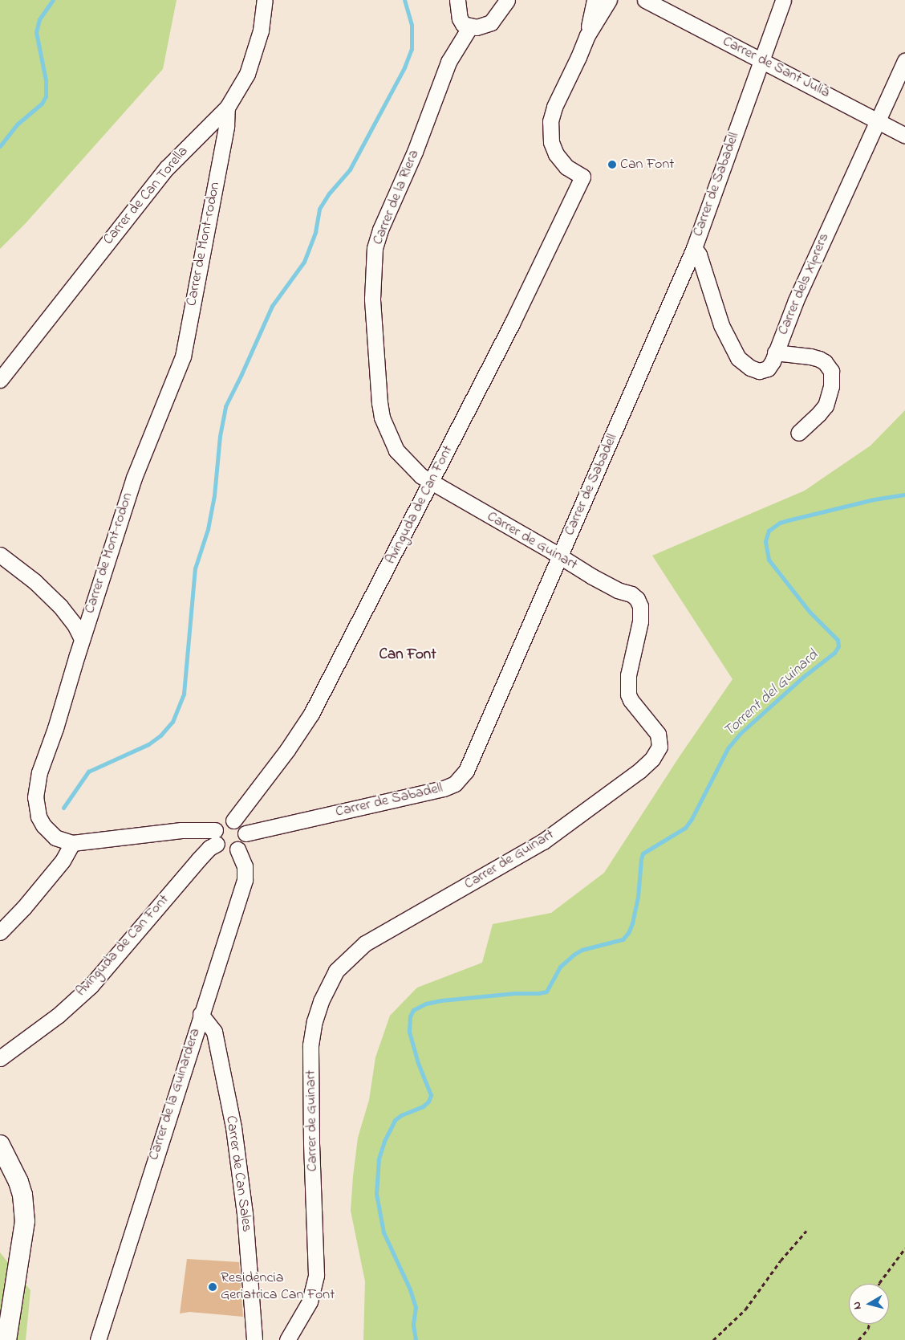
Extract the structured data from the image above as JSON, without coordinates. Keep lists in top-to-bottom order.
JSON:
{
  "streets": {
    "street": [
      "Carrer de Sant Juliá",
      "Carrer de Sabadell",
      "Carrer de Can Torella",
      "Carrer de la Riera",
      "Carrer de Mont-rodon",
      "Carrer dels Xiprers",
      "Avinguda de Can Font",
      "Carrer de Guinart",
      "Carrer de la Guinardera",
      "Carrer de Can Sales"
    ]
  },
  "crossings": [
    ["Carrer de Sant Juliá", "Carrer de Sabadell"],
    ["Carrer de Sant Juliá", "Carrer dels Xiprers"],
    ["Carrer de Sabadell", "Carrer de Mont-rodon"],
    ["Carrer de Sabadell", "Carrer dels Xiprers"],
    ["Carrer de Sabadell", "Avinguda de Can Font"],
    ["Carrer de Sabadell", "Carrer de Guinart"],
    ["Carrer de Sabadell", "Carrer de la Guinardera"],
    ["Carrer de Can Torella", "Carrer de Mont-rodon"],
    ["Carrer de la Riera", "Avinguda de Can Font"],
    ["Carrer de la Riera", "Carrer de Guinart"],
    ["Carrer de Mont-rodon", "Avinguda de Can Font"],
    ["Carrer de Mont-rodon", "Carrer de la Guinardera"],
    ["Avinguda de Can Font", "Carrer de Guinart"],
    ["Avinguda de Can Font", "Carrer de la Guinardera"],
    ["Carrer de la Guinardera", "Carrer de Can Sales"]
  ],
  "districts": ["Can Font"],
  "water": ["Torrent del Guinard"],
  "places": ["Can Font", "Residència Geriatrica Can Font"],
  "north": "left"
}
